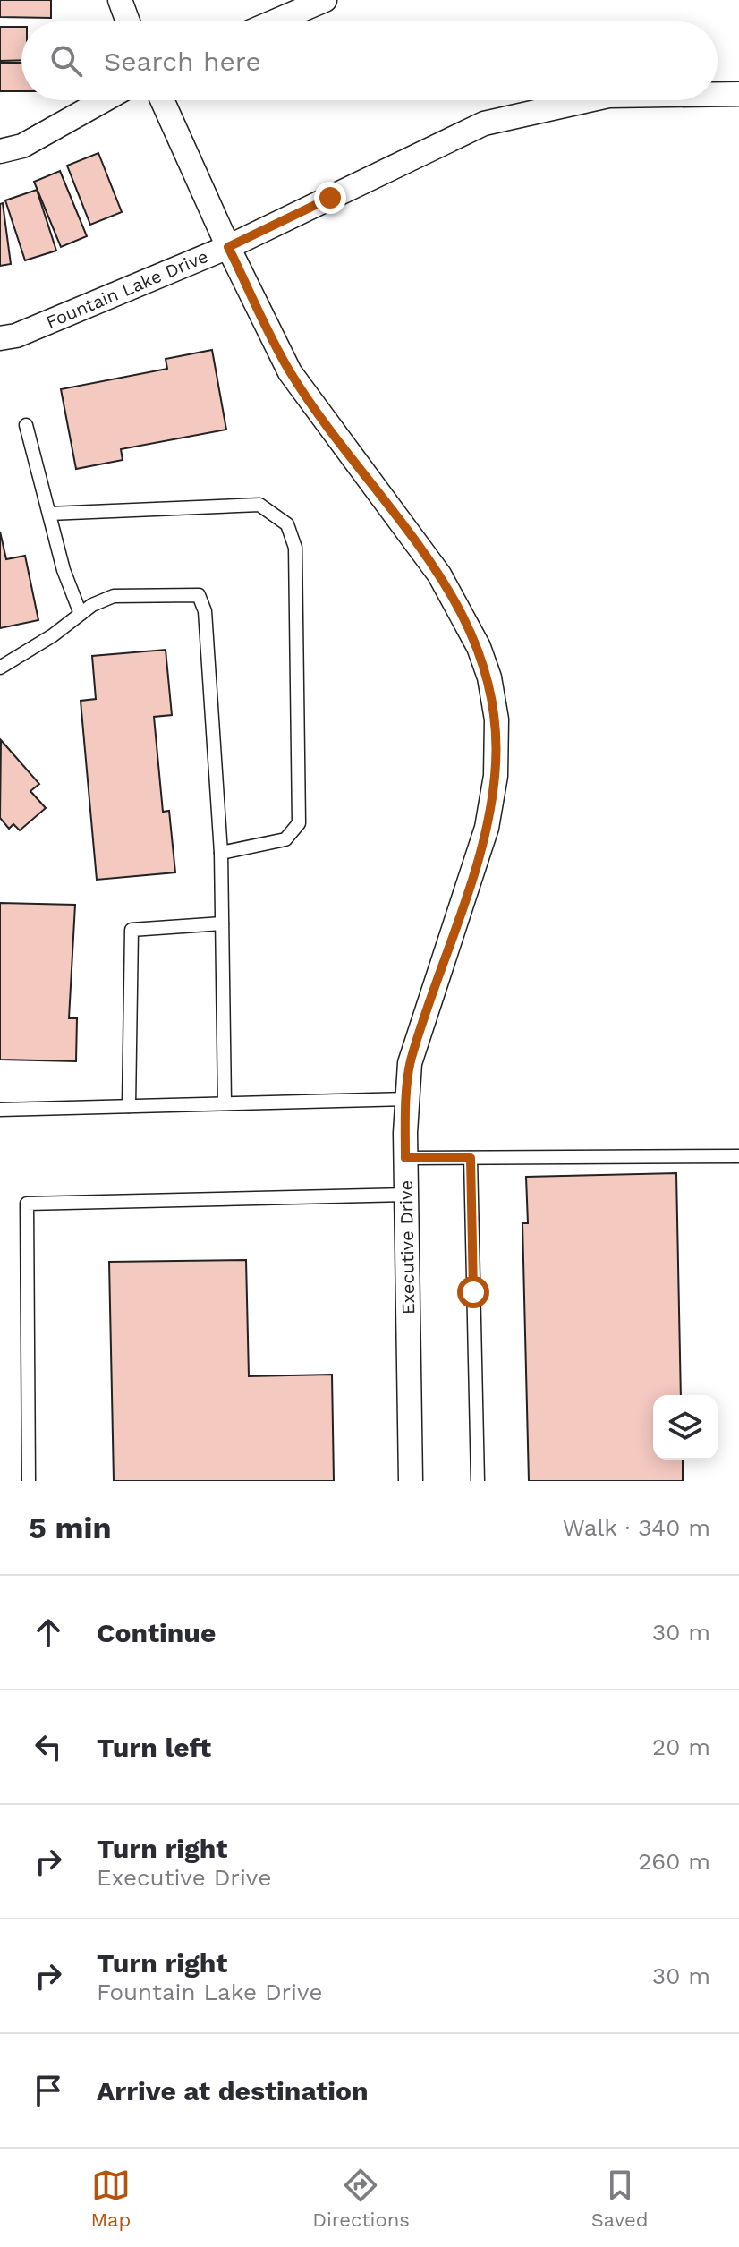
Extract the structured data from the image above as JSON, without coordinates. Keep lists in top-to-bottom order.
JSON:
{
  "streets": {
    "street": ["Fountain Lake Drive", "Executive Drive"]
  },
  "crossings": [
    ["Fountain Lake Drive", "Executive Drive"]
  ],
  "page": {
    "search": "Search here",
    "heading": ["5 min", "Walk · 340 m"],
    "list": [
      ["Continue", "30 m"],
      ["Turn left", "20 m"],
      ["Turn right", "Executive Drive", "260 m"],
      ["Turn right", "Fountain Lake Drive", "30 m"],
      "Arrive at destination"
    ],
    "nav": ["Map", "Directions", "Saved"]
  }
}
